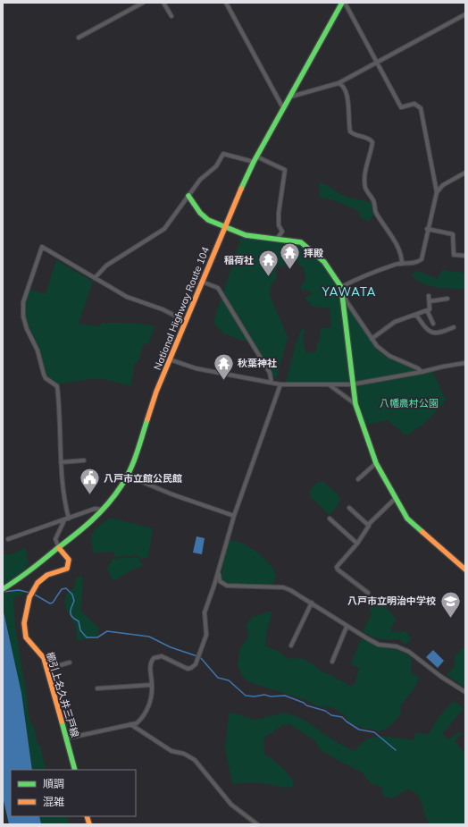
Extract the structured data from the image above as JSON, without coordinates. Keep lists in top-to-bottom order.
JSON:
{
  "streets": {
    "main road": ["National Highway Route 104", "櫛引上名久井三戸線"]
  },
  "crossings": [
    ["National Highway Route 104", "櫛引上名久井三戸線"]
  ],
  "districts": ["YAWATA"],
  "parks": ["八幡農村公園"],
  "places": {
    "temple": ["拝殿", "稲荷社", "秋葉神社"],
    "public building": ["八戸市立館公民館"],
    "school or university": ["八戸市立明治中学校"]
  },
  "legend": ["順調", "混雑"]
}
